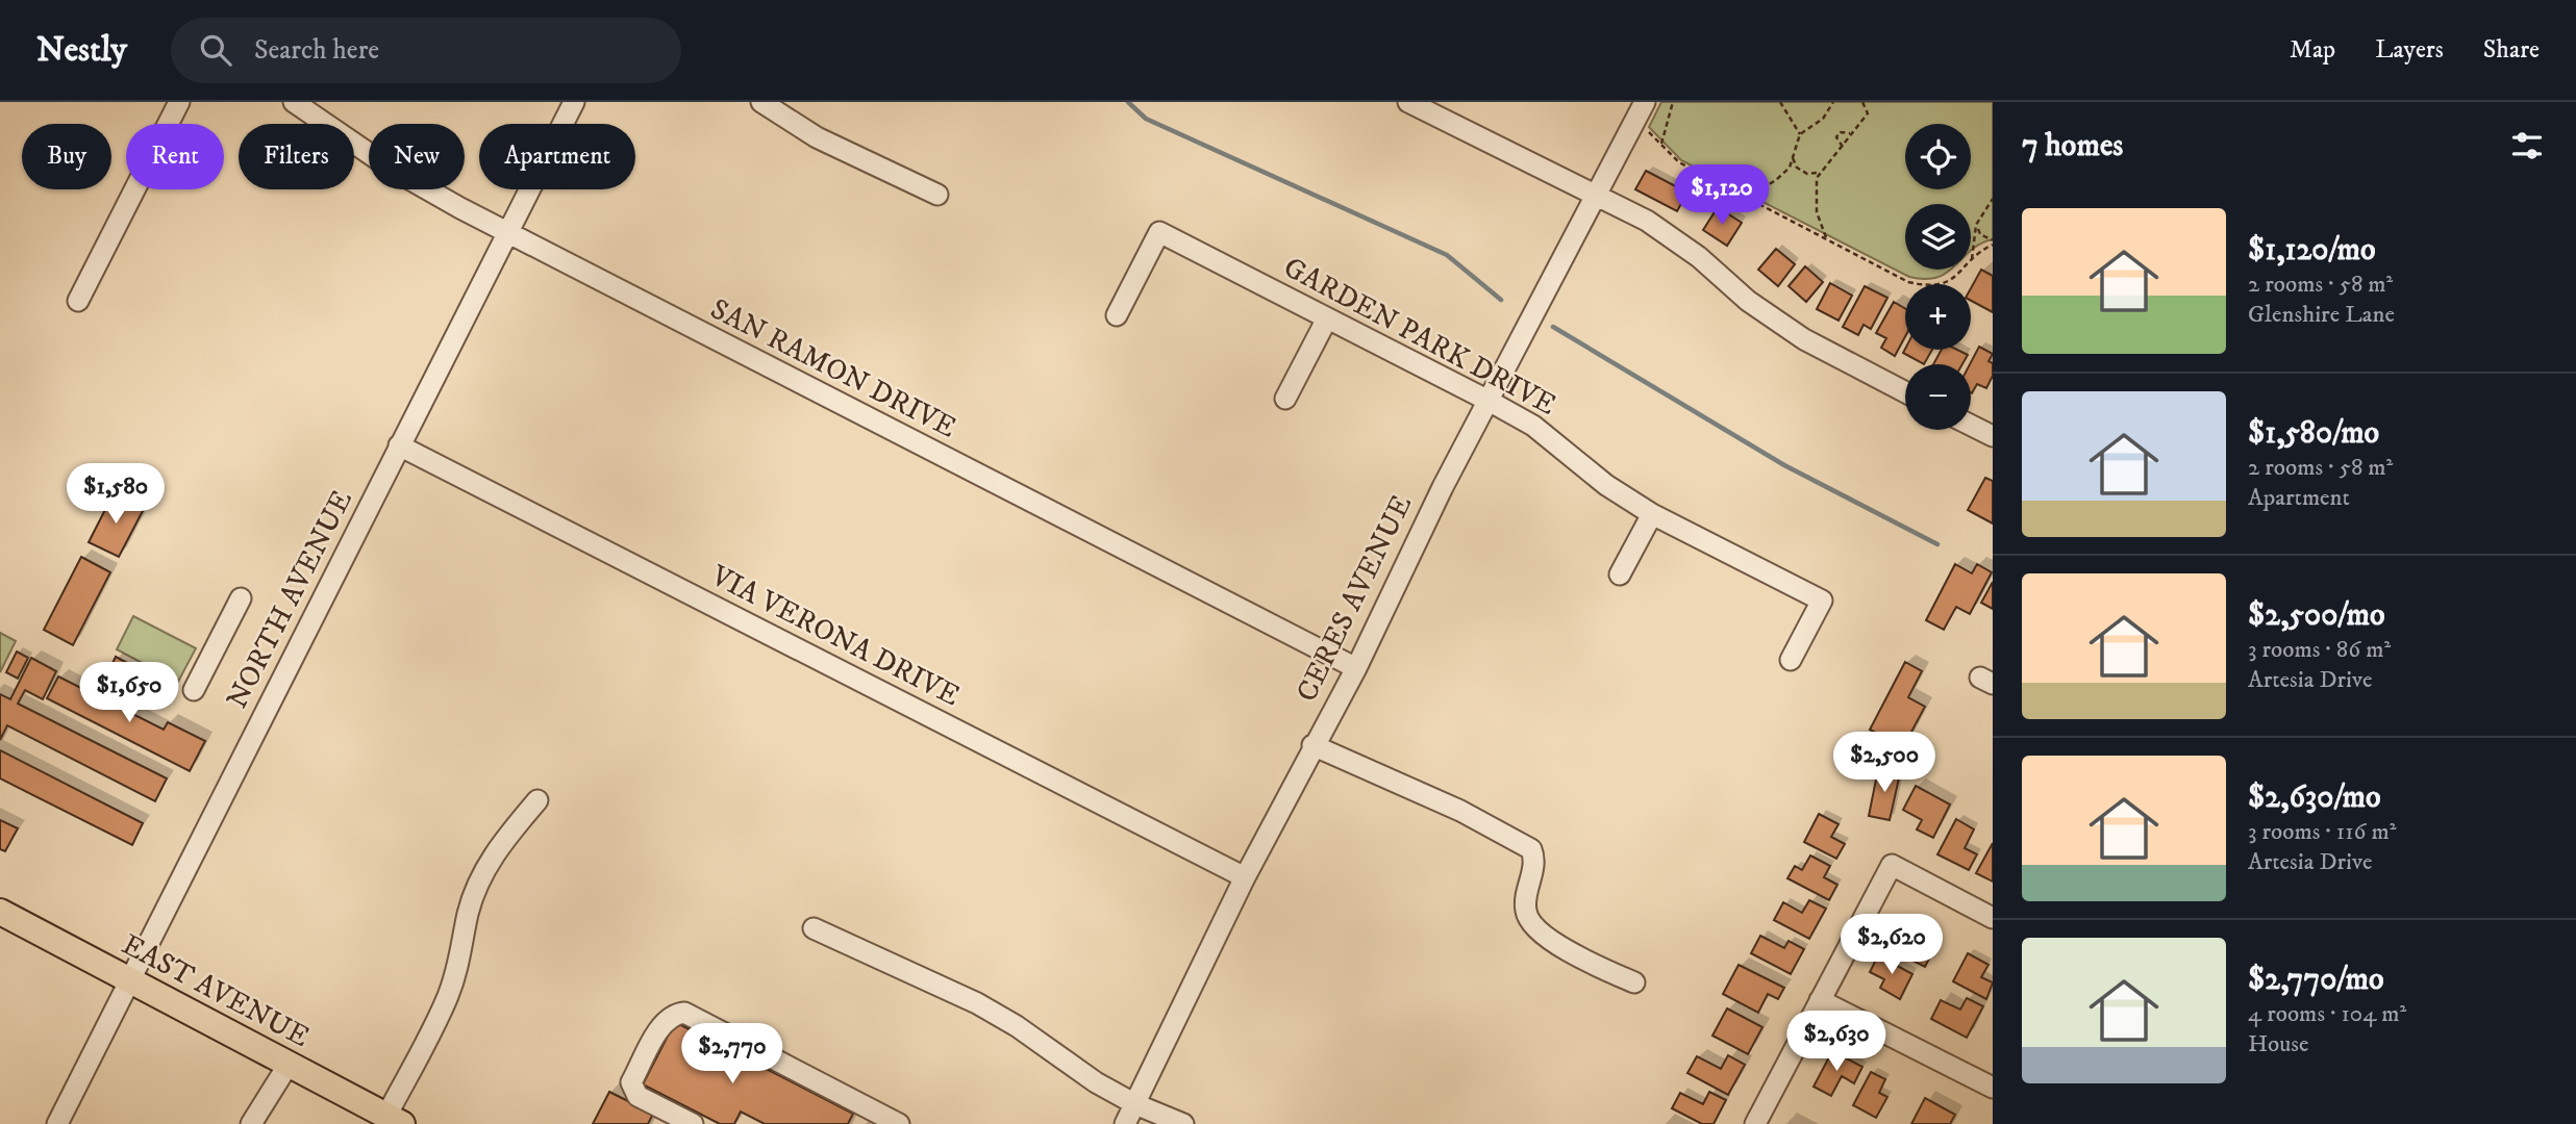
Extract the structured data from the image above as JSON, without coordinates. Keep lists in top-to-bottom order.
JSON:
{
  "streets": {
    "main road": ["EAST AVENUE"],
    "street": [
      "GARDEN PARK DRIVE",
      "SAN RAMON DRIVE",
      "CERES AVENUE",
      "NORTH AVENUE",
      "VIA VERONA DRIVE"
    ]
  },
  "crossings": [
    ["GARDEN PARK DRIVE", "CERES AVENUE"],
    ["SAN RAMON DRIVE", "CERES AVENUE"],
    ["SAN RAMON DRIVE", "NORTH AVENUE"],
    ["CERES AVENUE", "VIA VERONA DRIVE"],
    ["NORTH AVENUE", "VIA VERONA DRIVE"],
    ["NORTH AVENUE", "EAST AVENUE"]
  ],
  "page": {
    "header": "Nestly",
    "search": "Search here",
    "nav": ["Map", "Layers", "Share"],
    "heading": "7 homes",
    "map_buttons": ["+", "−"],
    "chip": [
      "Buy",
      "Rent",
      "Filters",
      "New",
      "Apartment"
    ],
    "price": [
      "$1,120",
      "$1,580",
      "$1,650",
      "$2,500",
      "$2,620",
      "$2,630",
      "$2,770"
    ],
    "list": [
      {
        "name": "$1,120/mo",
        "note": "2 rooms · 58 m² · Glenshire Lane"
      },
      {
        "name": "$1,580/mo",
        "note": "2 rooms · 58 m² · Apartment"
      },
      {
        "name": "$2,500/mo",
        "note": "3 rooms · 86 m² · Artesia Drive"
      },
      {
        "name": "$2,630/mo",
        "note": "3 rooms · 116 m² · Artesia Drive"
      },
      {
        "name": "$2,770/mo",
        "note": "4 rooms · 104 m² · House"
      }
    ]
  }
}
